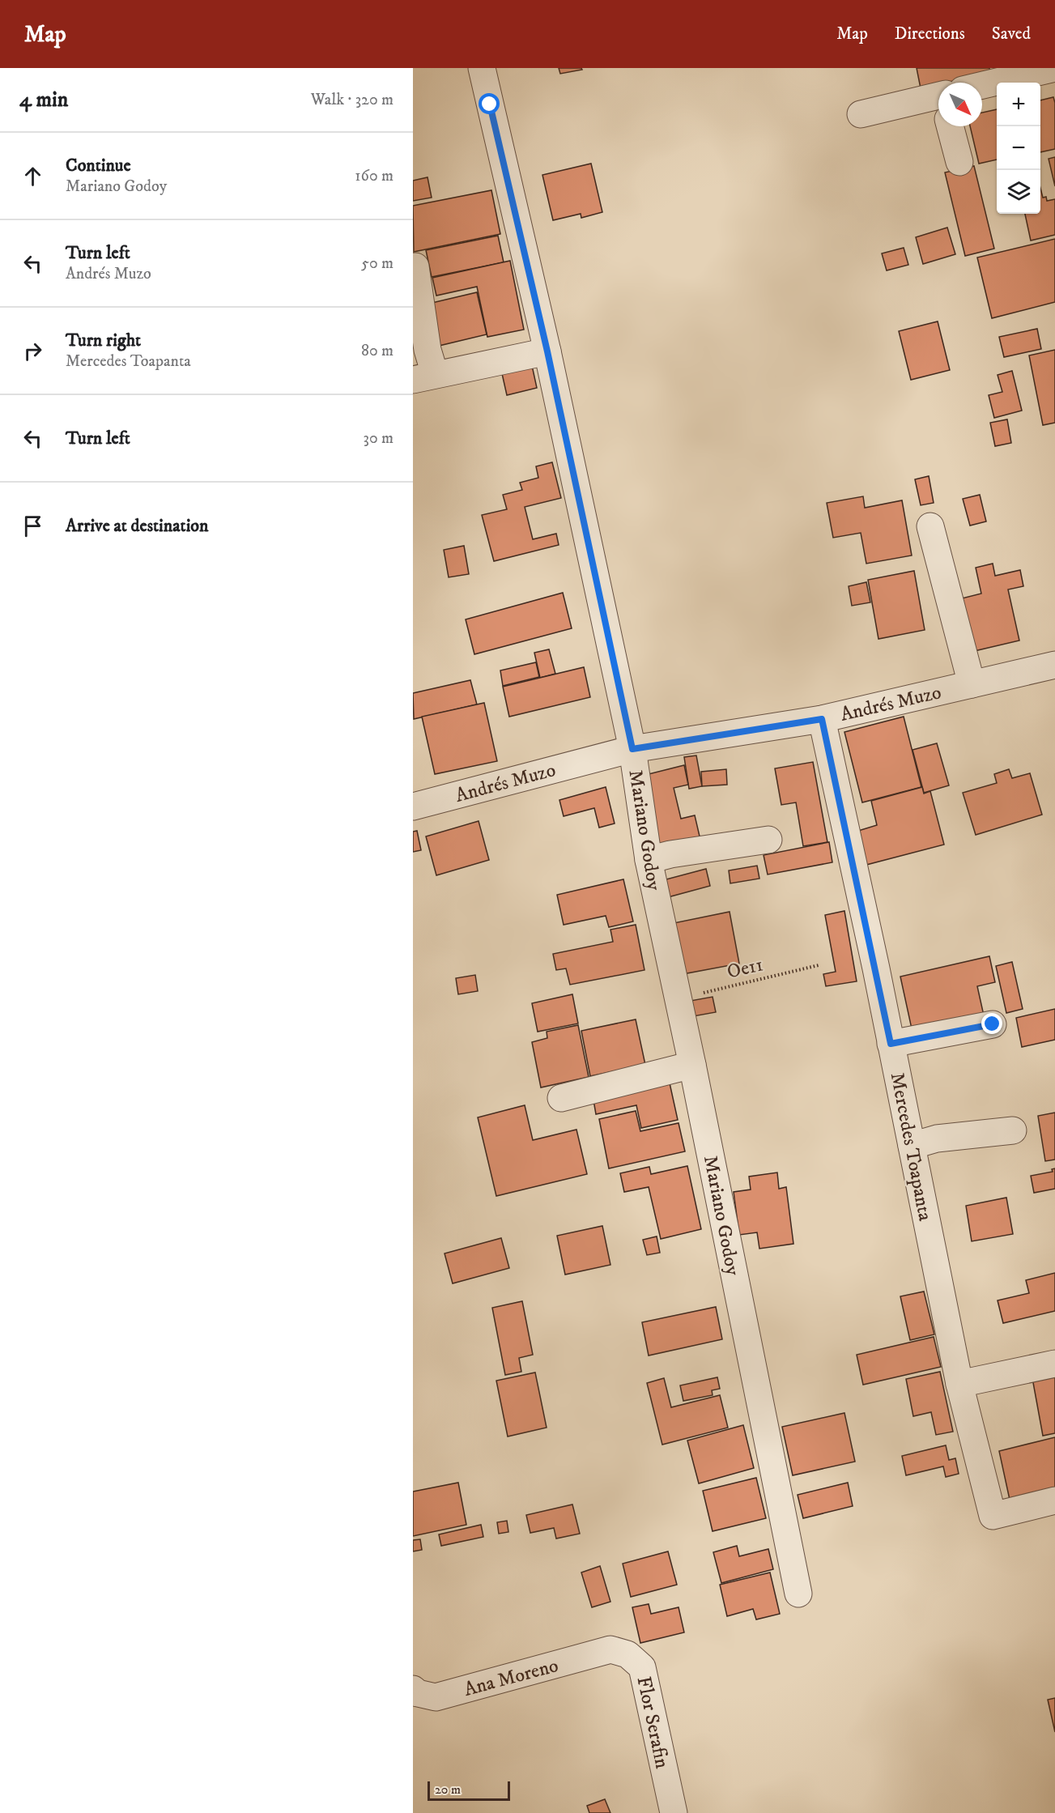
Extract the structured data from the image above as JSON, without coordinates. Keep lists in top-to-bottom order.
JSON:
{
  "streets": {
    "street": [
      "Andrés Muzo",
      "Mariano Godoy",
      "Mercedes Toapanta",
      "Ana Moreno",
      "Flor Serafin"
    ],
    "path": ["Oe11"]
  },
  "crossings": [
    ["Andrés Muzo", "Mariano Godoy"],
    ["Andrés Muzo", "Mercedes Toapanta"],
    ["Mariano Godoy", "Oe11"],
    ["Ana Moreno", "Flor Serafin"]
  ],
  "scale_bar": "20 m",
  "north": "bottom right",
  "page": {
    "header": "Map",
    "nav": ["Map", "Directions", "Saved"],
    "heading": ["4 min", "Walk · 320 m"],
    "map_buttons": ["+", "−"],
    "list": [
      ["Continue", "Mariano Godoy", "160 m"],
      ["Turn left", "Andrés Muzo", "50 m"],
      ["Turn right", "Mercedes Toapanta", "80 m"],
      ["Turn left", "30 m"],
      "Arrive at destination"
    ],
    "scale": "20 m"
  }
}
